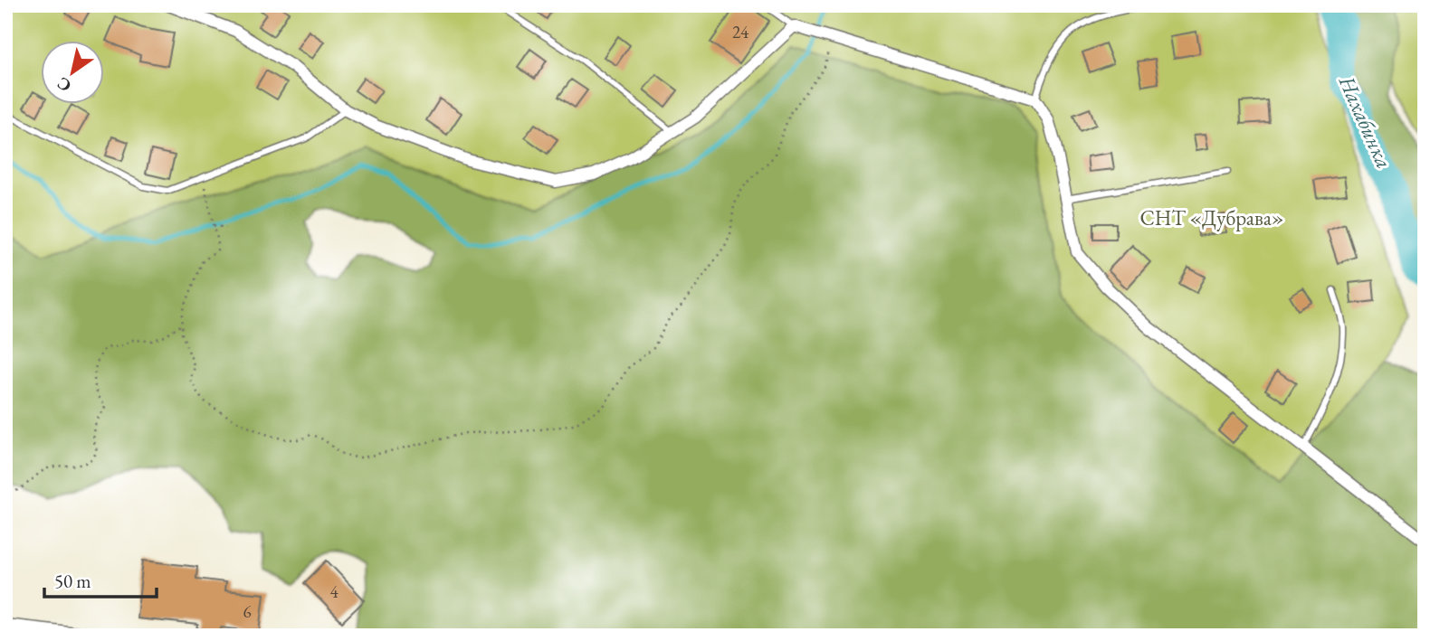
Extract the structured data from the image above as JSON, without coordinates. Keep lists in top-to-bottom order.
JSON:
{
  "water": ["Нахабинка"],
  "parks": ["СНТ «Дубрава»"],
  "house_numbers": ["24", "4", "6"],
  "scale_bar": "50 m",
  "north": "bottom left"
}
